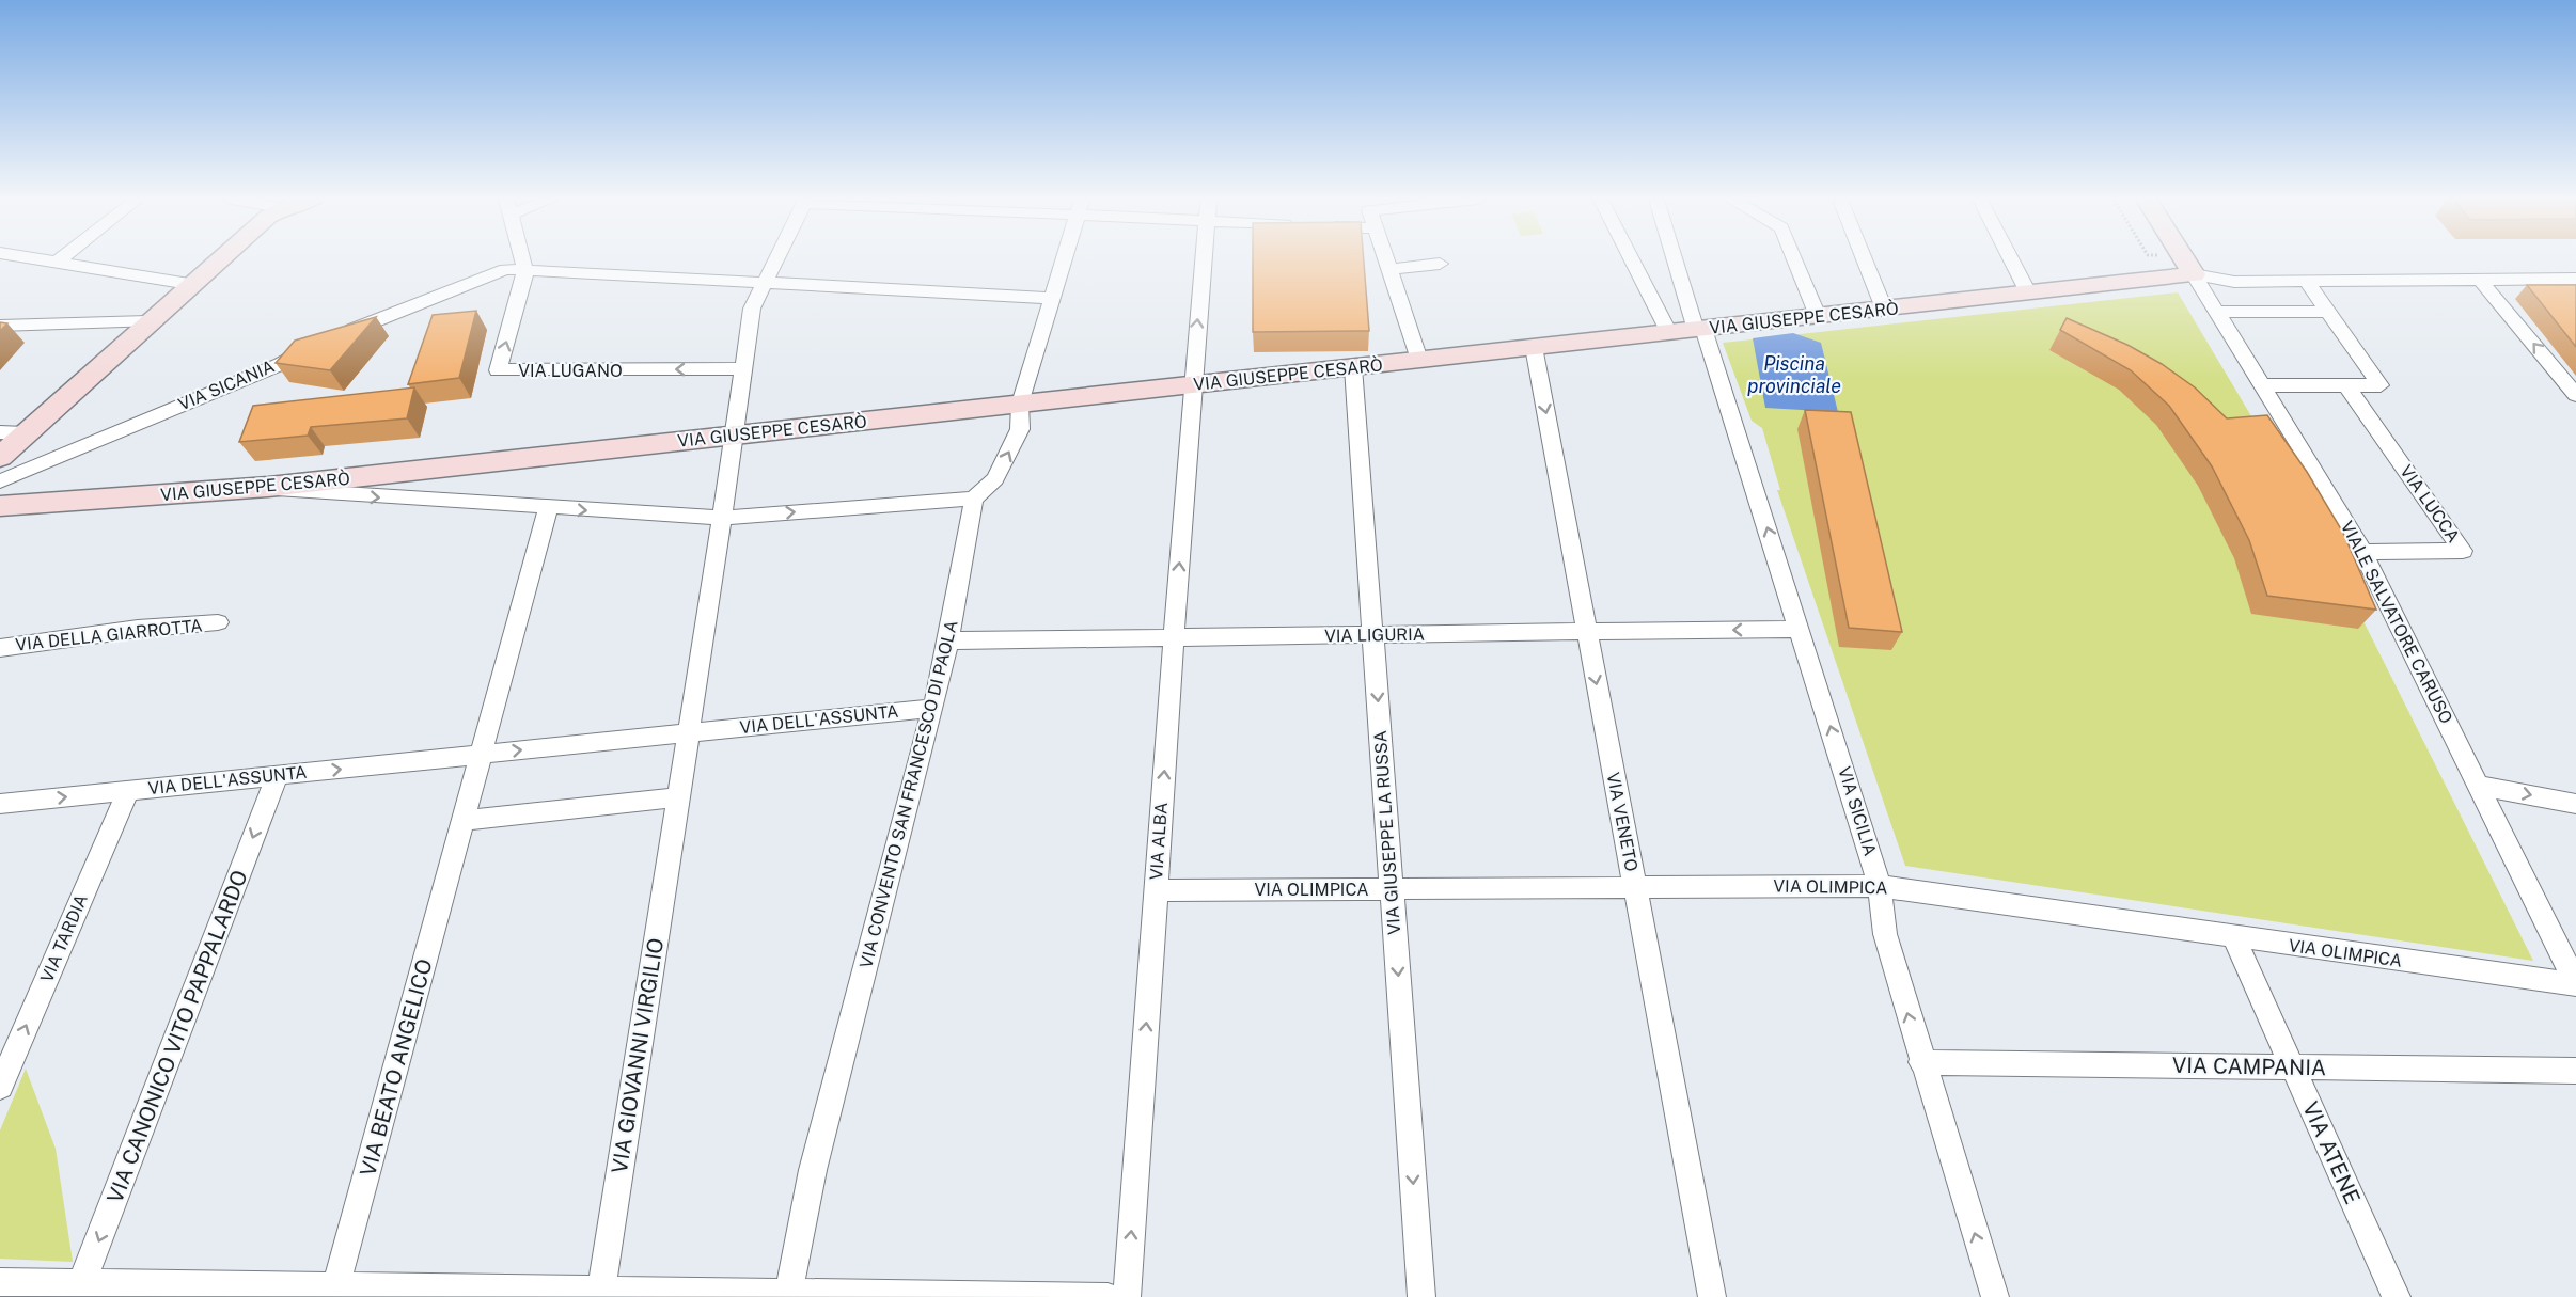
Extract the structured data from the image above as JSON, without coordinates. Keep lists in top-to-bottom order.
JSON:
{
  "streets": {
    "street": [
      "VIA GIUSEPPE CESARÒ",
      "VIA LUGANO",
      "VIA SICANIA",
      "VIA LUCCA",
      "VIALE SALVATORE CARUSO",
      "VIA DELLA GIARROTTA",
      "VIA LIGURIA",
      "VIA DELL'ASSUNTA",
      "VIA CONVENTO SAN FRANCESCO DI PAOLA",
      "VIA SICILIA",
      "VIA VENETO",
      "VIA GIUSEPPE LA RUSSA",
      "VIA ALBA",
      "VIA OLIMPICA",
      "VIA TARDIA",
      "VIA CANONICO VITO PAPPALARDO",
      "VIA GIOVANNI VIRGILIO",
      "VIA CAMPANIA",
      "VIA BEATO ANGELICO",
      "VIA ATENE"
    ]
  },
  "crossings": [
    ["VIA GIUSEPPE CESARÒ", "VIALE SALVATORE CARUSO"],
    ["VIA GIUSEPPE CESARÒ", "VIA SICILIA"],
    ["VIA GIUSEPPE CESARÒ", "VIA VENETO"],
    ["VIA GIUSEPPE CESARÒ", "VIA GIUSEPPE LA RUSSA"],
    ["VIA GIUSEPPE CESARÒ", "VIA ALBA"],
    ["VIA LUGANO", "VIA SICANIA"],
    ["VIA LUCCA", "VIALE SALVATORE CARUSO"],
    ["VIALE SALVATORE CARUSO", "VIA OLIMPICA"],
    ["VIA LIGURIA", "VIA CONVENTO SAN FRANCESCO DI PAOLA"],
    ["VIA LIGURIA", "VIA SICILIA"],
    ["VIA LIGURIA", "VIA VENETO"],
    ["VIA LIGURIA", "VIA GIUSEPPE LA RUSSA"],
    ["VIA LIGURIA", "VIA ALBA"],
    ["VIA DELL'ASSUNTA", "VIA CONVENTO SAN FRANCESCO DI PAOLA"],
    ["VIA DELL'ASSUNTA", "VIA TARDIA"],
    ["VIA DELL'ASSUNTA", "VIA CANONICO VITO PAPPALARDO"],
    ["VIA DELL'ASSUNTA", "VIA GIOVANNI VIRGILIO"],
    ["VIA DELL'ASSUNTA", "VIA BEATO ANGELICO"],
    ["VIA SICILIA", "VIA OLIMPICA"],
    ["VIA SICILIA", "VIA CAMPANIA"],
    ["VIA VENETO", "VIA OLIMPICA"],
    ["VIA GIUSEPPE LA RUSSA", "VIA OLIMPICA"],
    ["VIA ALBA", "VIA OLIMPICA"],
    ["VIA OLIMPICA", "VIA ATENE"],
    ["VIA CAMPANIA", "VIA ATENE"]
  ],
  "one_way": [
    "VIA SICILIA",
    "VIA VENETO",
    "VIA GIUSEPPE LA RUSSA",
    "VIA ALBA",
    "VIA TARDIA",
    "VIA CANONICO VITO PAPPALARDO"
  ],
  "water": ["Piscina provinciale"]
}
